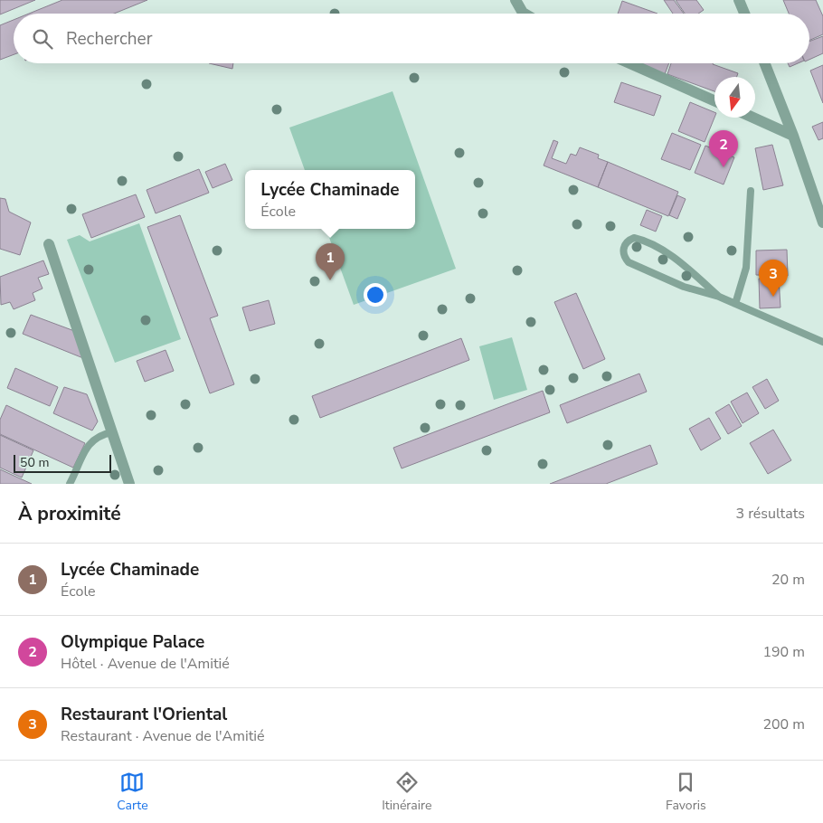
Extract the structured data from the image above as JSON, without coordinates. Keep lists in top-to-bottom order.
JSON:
{
  "scale_bar": "50 m",
  "north": "bottom",
  "page": {
    "search": "Rechercher",
    "pins": ["2", "1", "3"],
    "popup": ["Lycée Chaminade", "École"],
    "scale": "50 m",
    "heading": ["À proximité", "3 résultats"],
    "list": [
      {
        "mark": "1",
        "name": "Lycée Chaminade",
        "note": "École",
        "value": "20 m"
      },
      {
        "mark": "2",
        "name": "Olympique Palace",
        "note": "Hôtel · Avenue de l'Amitié",
        "value": "190 m"
      },
      {
        "mark": "3",
        "name": "Restaurant l'Oriental",
        "note": "Restaurant · Avenue de l'Amitié",
        "value": "200 m"
      }
    ],
    "nav": ["Carte", "Itinéraire", "Favoris"]
  }
}
